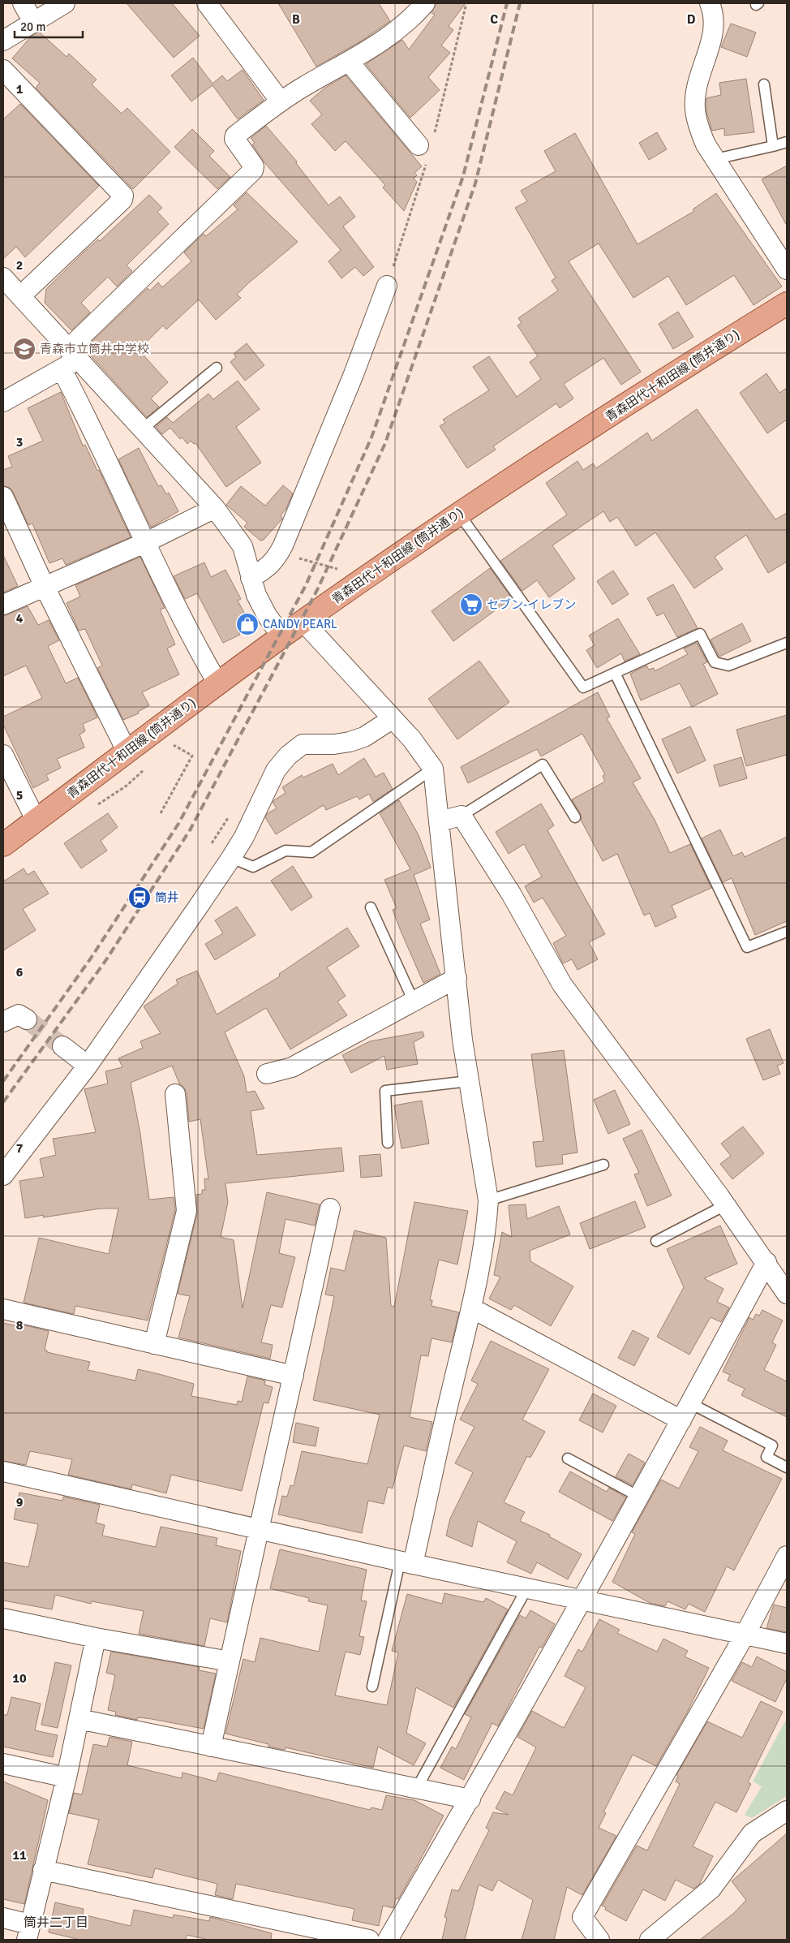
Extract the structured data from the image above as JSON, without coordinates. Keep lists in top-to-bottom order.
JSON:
{
  "streets": {
    "main road": ["青森田代十和田線 (筒井通り)"]
  },
  "districts": ["筒井二丁目"],
  "places": {
    "school or university": ["青森市立筒井中学校"],
    "supermarket": ["セブン-イレブン"],
    "shop": ["CANDY PEARL"],
    "station": ["筒井"]
  },
  "scale_bar": "20 m",
  "grid": {
    "columns": ["B", "C", "D"],
    "rows": [
      "1",
      "2",
      "3",
      "4",
      "5",
      "6",
      "7",
      "8",
      "9",
      "10",
      "11"
    ]
  }
}
